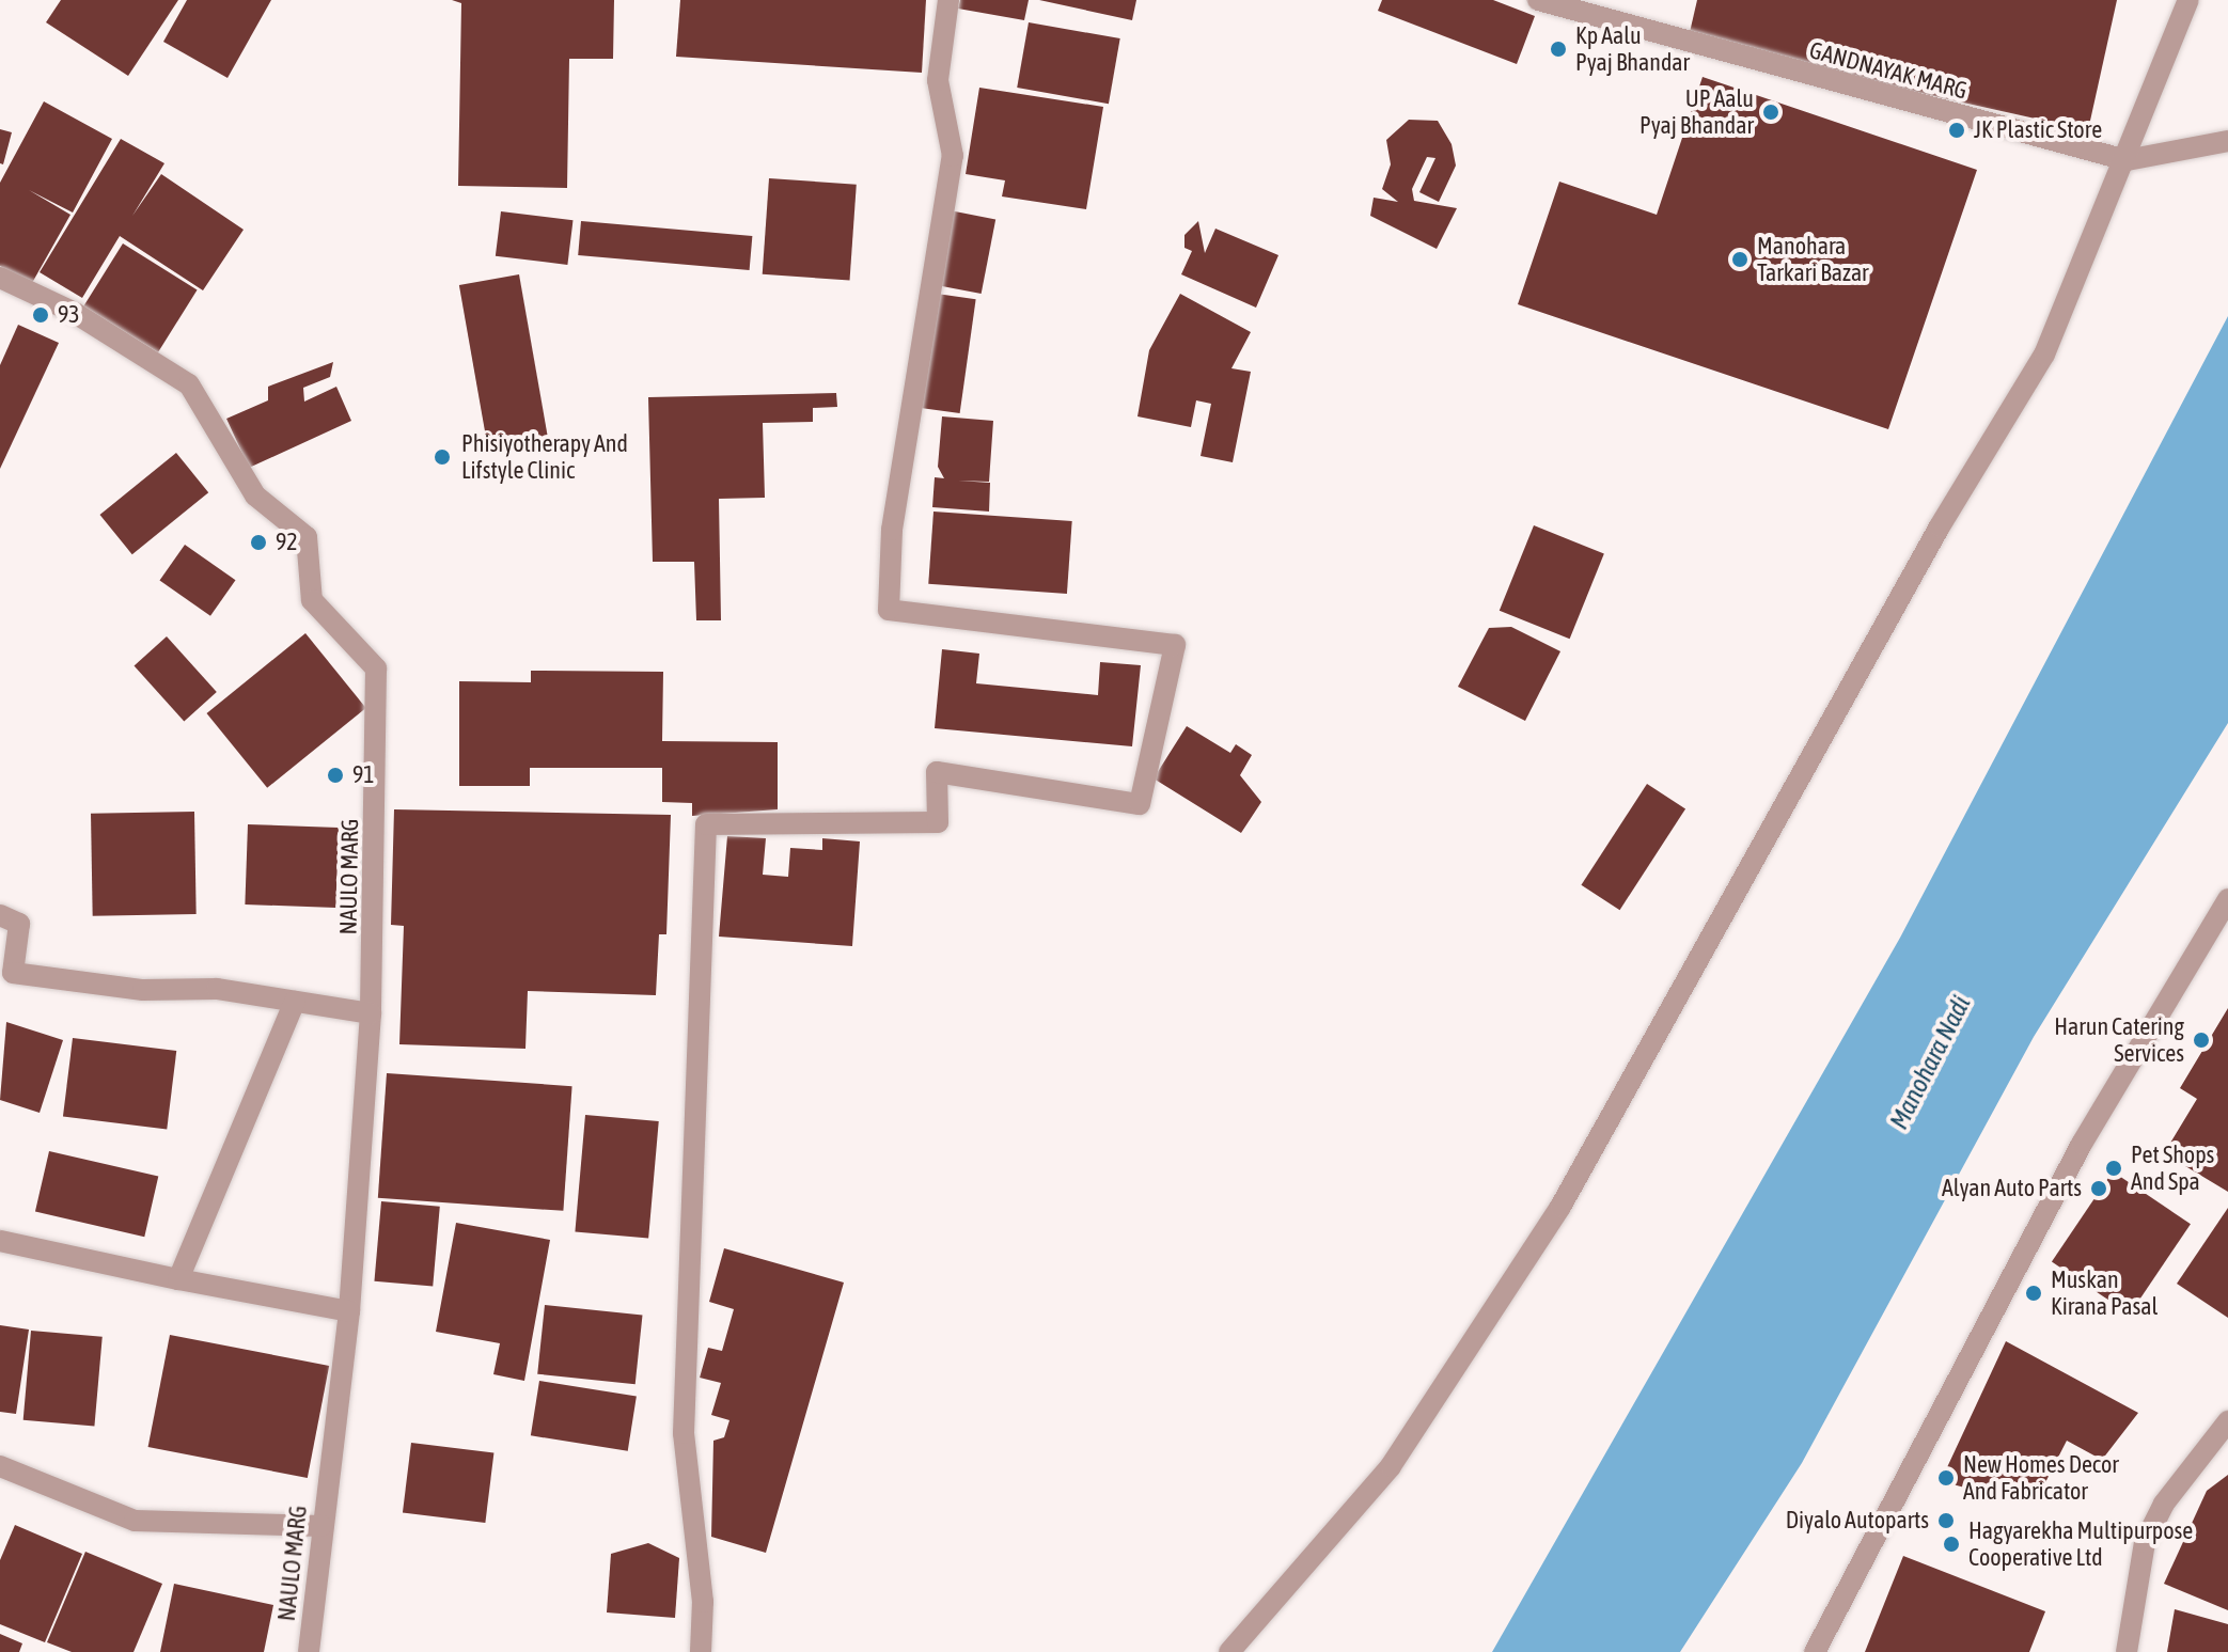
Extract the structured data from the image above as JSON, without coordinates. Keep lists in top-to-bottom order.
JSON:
{
  "streets": {
    "street": ["GANDNAYAK MARG", "NAULO MARG"]
  },
  "water": ["Manohara Nadi"],
  "places": [
    "Kp Aalu Pyaj Bhandar",
    "UP Aalu Pyaj Bhandar",
    "JK Plastic Store",
    "Manohara Tarkari Bazar",
    "93",
    "Phisiyotherapy And Lifstyle Clinic",
    "92",
    "91",
    "Harun Catering Services",
    "Pet Shops And Spa",
    "Alyan Auto Parts",
    "Muskan Kirana Pasal",
    "New Homes Decor And Fabricator",
    "Diyalo Autoparts",
    "Hagyarekha Multipurpose Cooperative Ltd"
  ]
}
